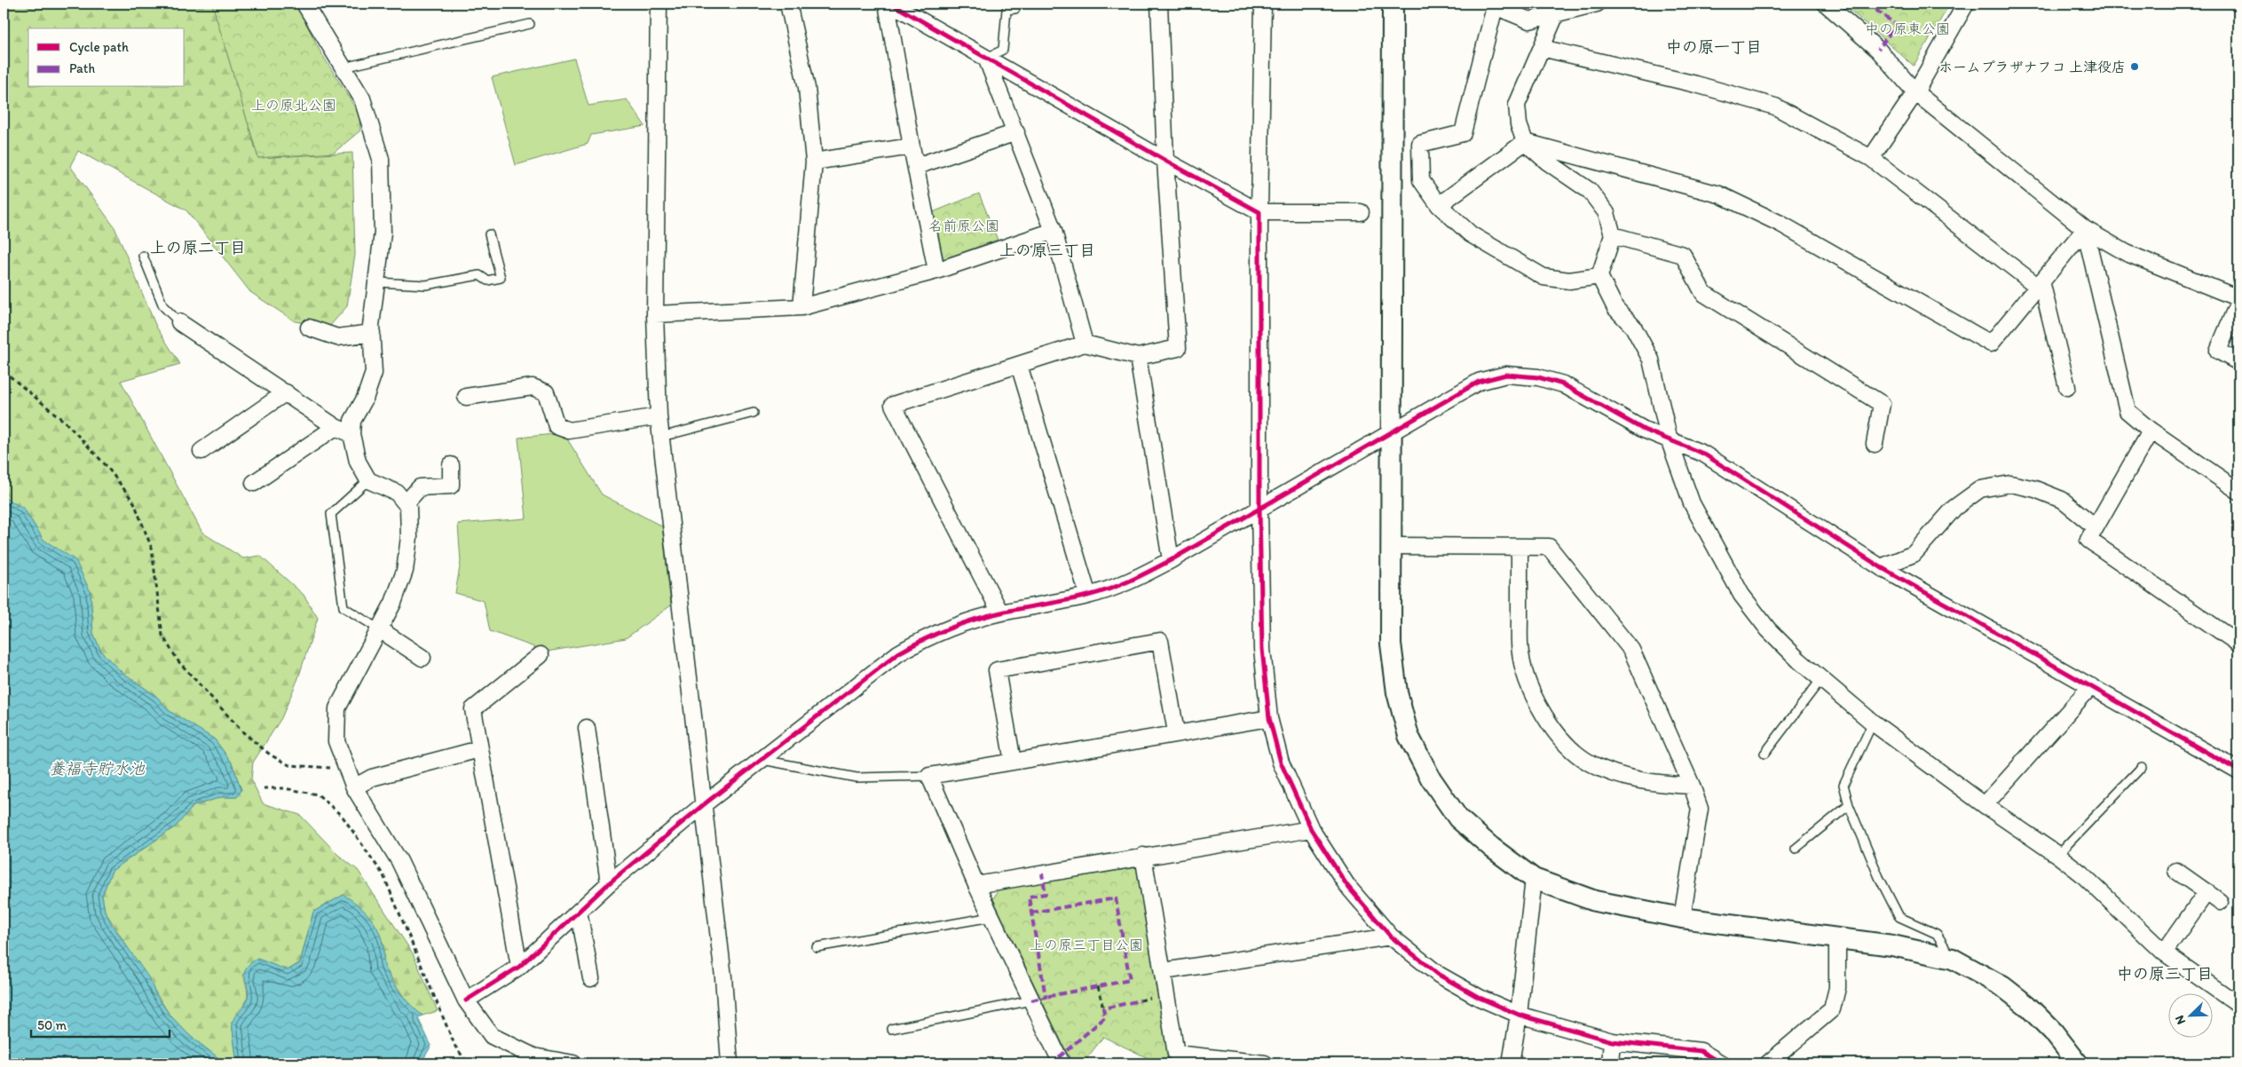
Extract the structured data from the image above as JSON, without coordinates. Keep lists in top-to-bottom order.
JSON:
{
  "districts": [
    "中の原一丁目",
    "上の原二丁目",
    "上の原三丁目",
    "中の原三丁目"
  ],
  "water": ["養福寺貯水池"],
  "parks": [
    "中の原東公園",
    "上の原北公園",
    "名前原公園",
    "上の原三丁目公園"
  ],
  "places": ["ホームプラザナフコ 上津役店"],
  "legend": ["Cycle path", "Path"],
  "scale_bar": "50 m",
  "north": "bottom left"
}
